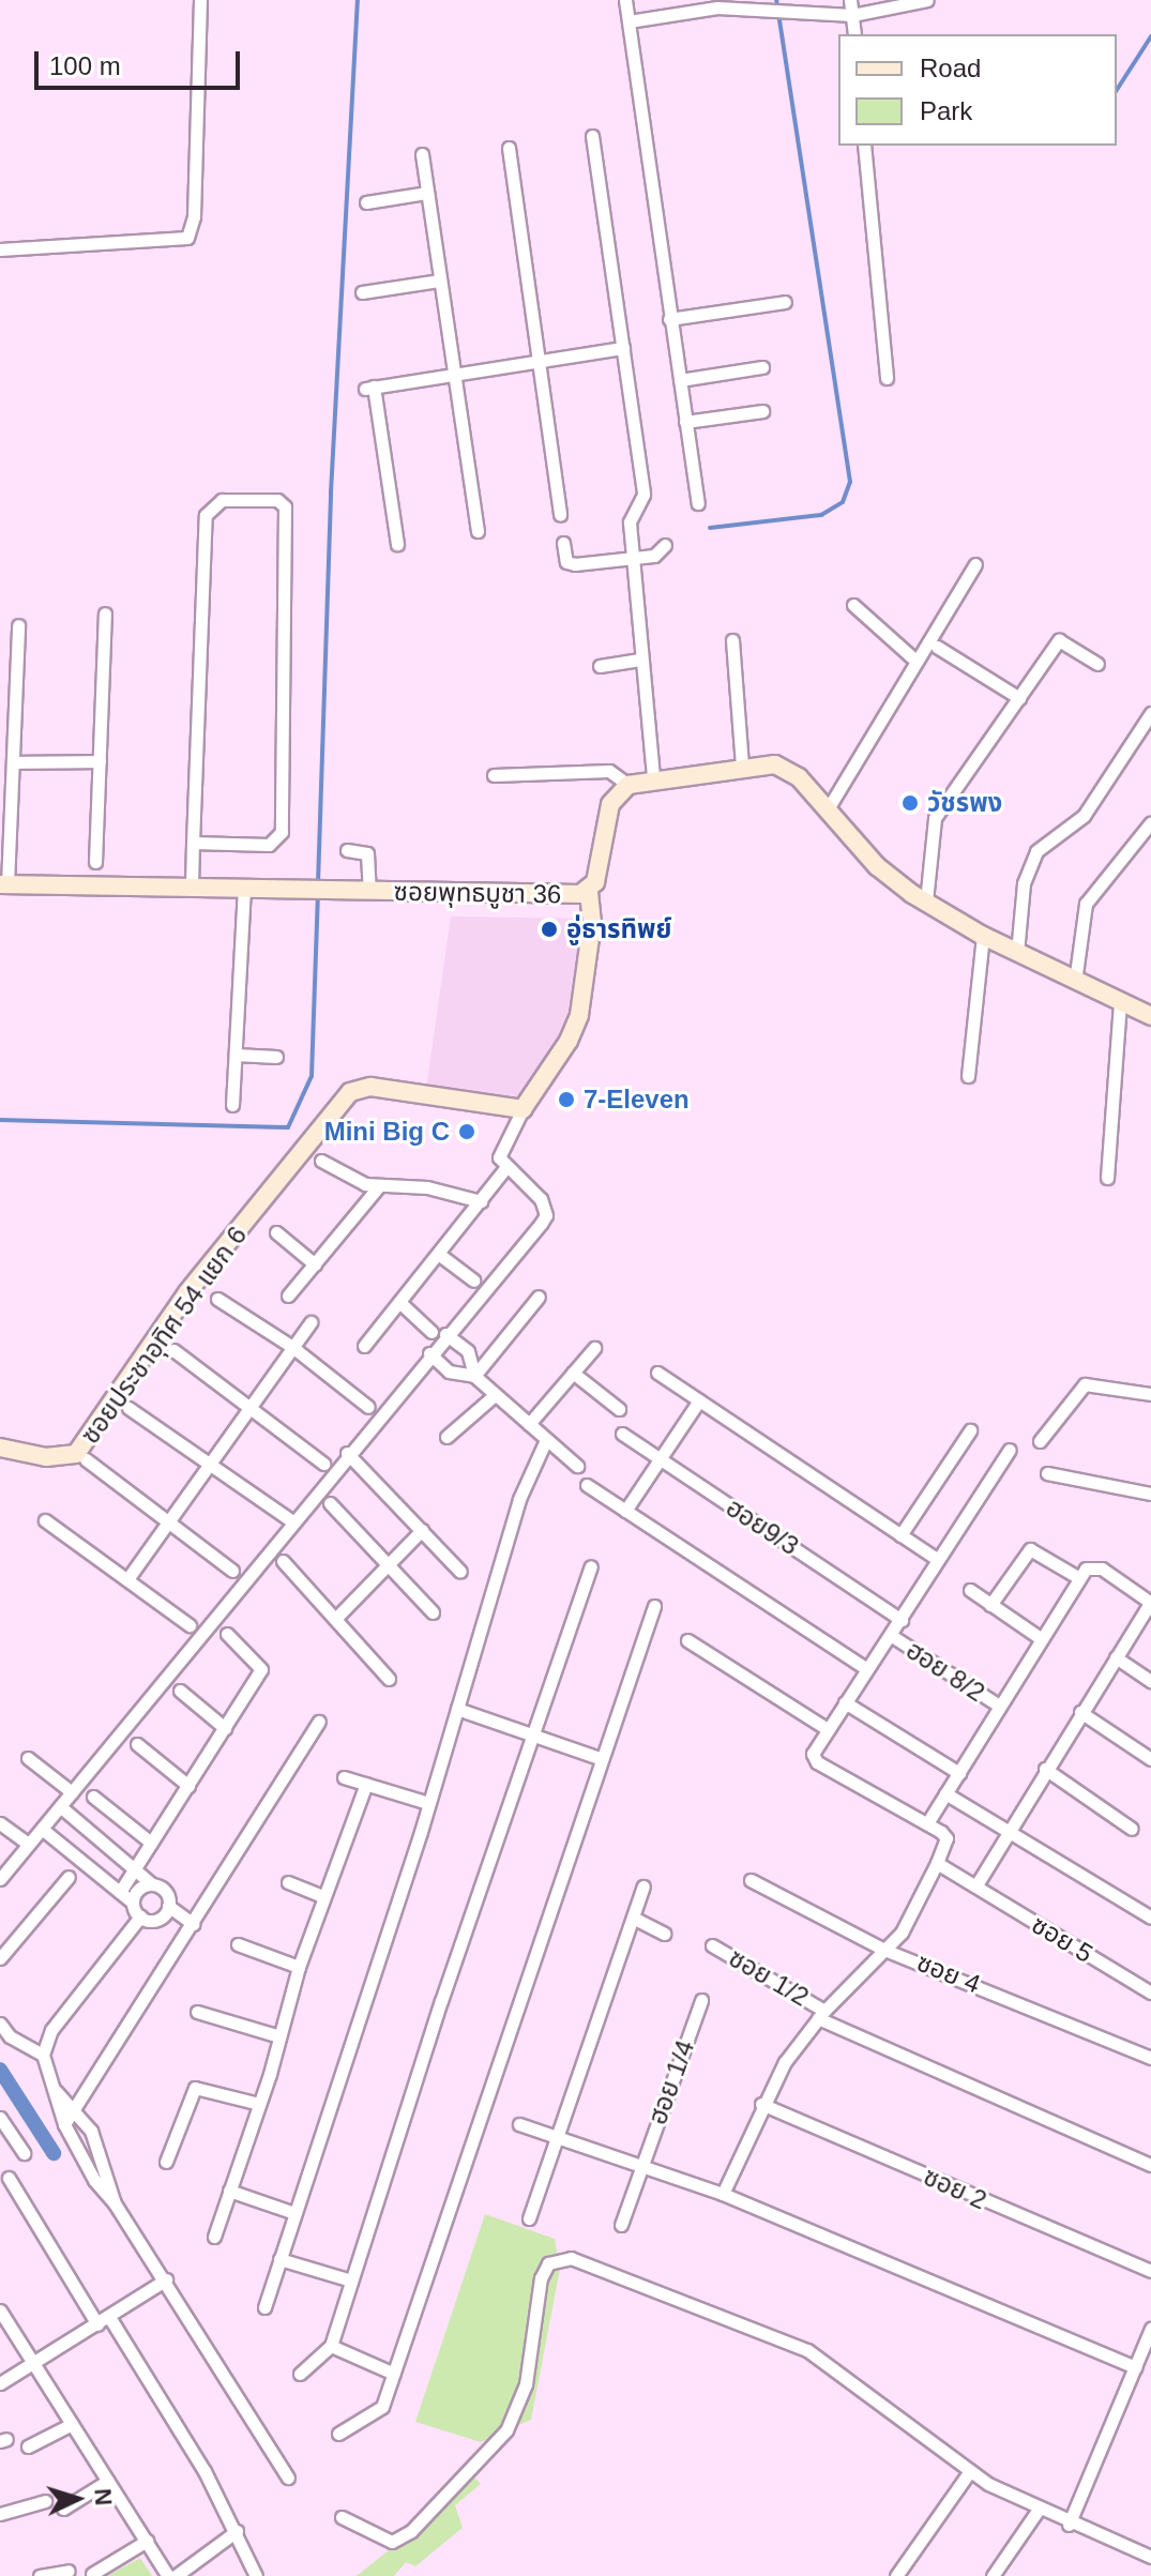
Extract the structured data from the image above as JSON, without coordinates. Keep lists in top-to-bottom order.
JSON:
{
  "streets": {
    "street": [
      "ซอยพุทธบูชา 36",
      "ซอยประชาอุทิศ 54 แยก 6",
      "ฮอย9/3",
      "ฮอย 8/2",
      "ซอย 5",
      "ซอย 4",
      "ซอย 1/2",
      "ฮอย 1/4",
      "ซอย 2"
    ]
  },
  "places": [
    "วัชรพง",
    "อู่ธารทิพย์",
    "7-Eleven",
    "Mini Big C"
  ],
  "legend": ["Road", "Park"],
  "scale_bar": "100 m",
  "north": "right"
}
